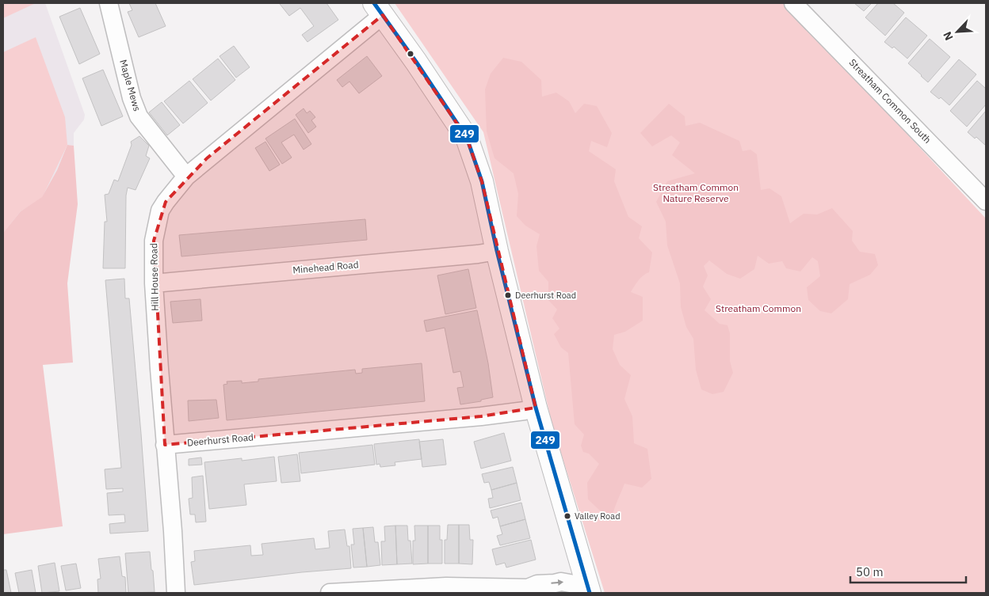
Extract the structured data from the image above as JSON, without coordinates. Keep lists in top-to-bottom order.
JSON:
{
  "streets": {
    "street": [
      "Maple Mews",
      "Streatham Common South",
      "Minehead Road",
      "Hill House Road",
      "Deerhurst Road"
    ]
  },
  "crossings": [
    ["Maple Mews", "Hill House Road"],
    ["Minehead Road", "Hill House Road"],
    ["Hill House Road", "Deerhurst Road"]
  ],
  "parks": ["Streatham Common Nature Reserve", "Streatham Common"],
  "places": ["Deerhurst Road", "Valley Road"],
  "lines": ["transit line 249"],
  "scale_bar": "50 m",
  "north": "bottom left"
}
